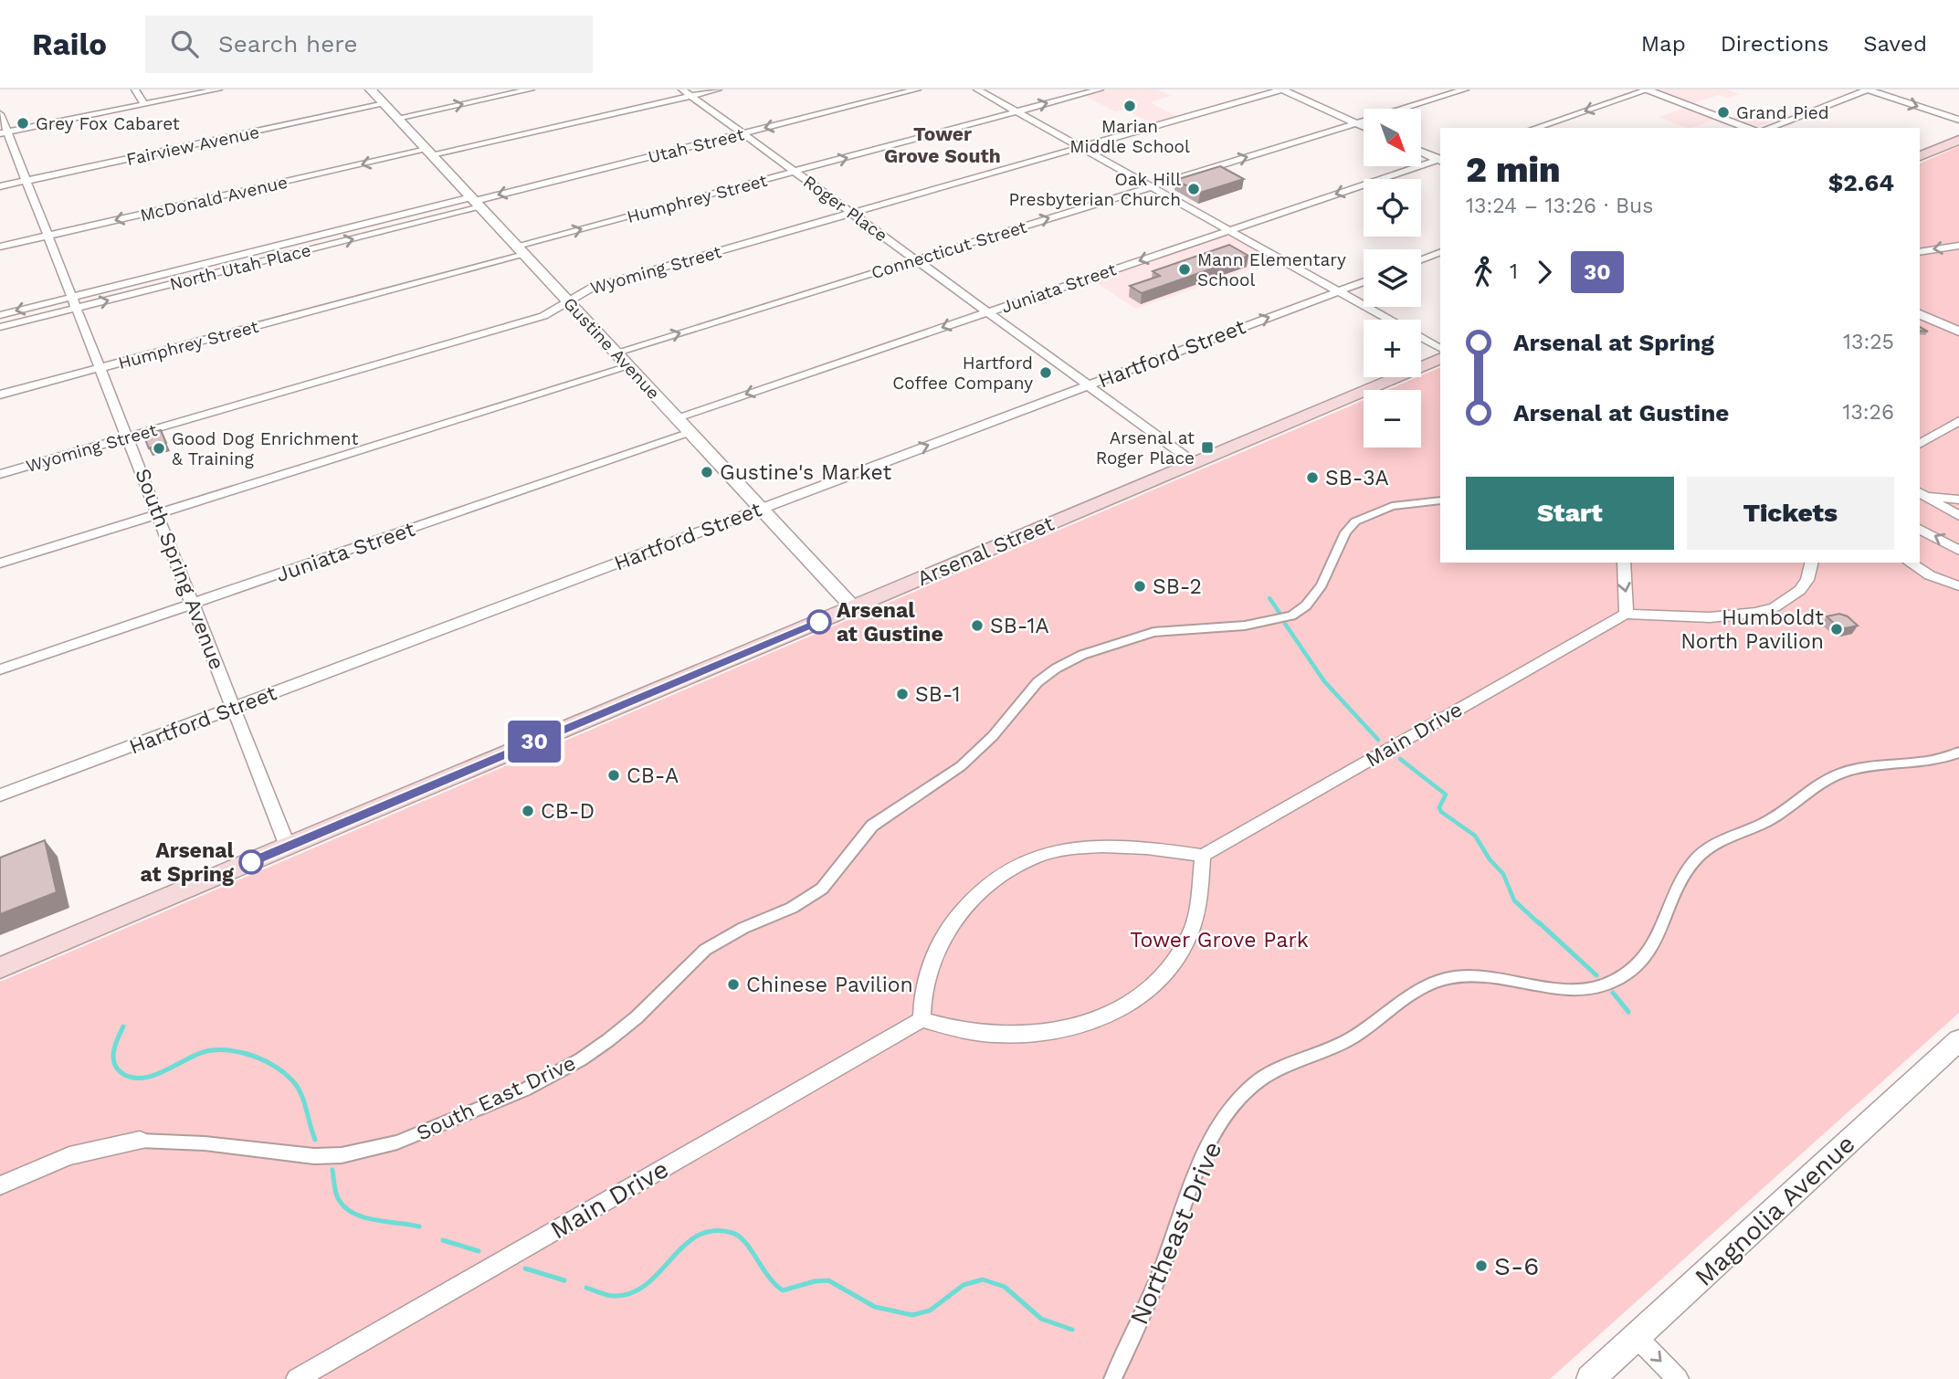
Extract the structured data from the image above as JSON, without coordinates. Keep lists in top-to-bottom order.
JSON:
{
  "streets": {
    "main road": ["Arsenal Street"],
    "street": [
      "Fairview Avenue",
      "Utah Street",
      "McDonald Avenue",
      "Humphrey Street",
      "Roger Place",
      "Connecticut Street",
      "North Utah Place",
      "Wyoming Street",
      "Juniata Street",
      "Gustine Avenue",
      "Hartford Street",
      "South Spring Avenue",
      "Main Drive",
      "South East Drive",
      "Magnolia Avenue",
      "Northeast Drive"
    ]
  },
  "crossings": [
    ["Fairview Avenue", "Gustine Avenue"],
    ["Fairview Avenue", "South Spring Avenue"],
    ["Utah Street", "Roger Place"],
    ["Utah Street", "North Utah Place"],
    ["Utah Street", "Gustine Avenue"],
    ["McDonald Avenue", "Roger Place"],
    ["McDonald Avenue", "Gustine Avenue"],
    ["McDonald Avenue", "South Spring Avenue"],
    ["Humphrey Street", "Roger Place"],
    ["Humphrey Street", "Gustine Avenue"],
    ["Humphrey Street", "South Spring Avenue"],
    ["Roger Place", "Connecticut Street"],
    ["Roger Place", "Wyoming Street"],
    ["Roger Place", "Juniata Street"],
    ["Roger Place", "Hartford Street"],
    ["Roger Place", "Arsenal Street"],
    ["Connecticut Street", "Gustine Avenue"],
    ["North Utah Place", "Gustine Avenue"],
    ["North Utah Place", "South Spring Avenue"],
    ["Wyoming Street", "Gustine Avenue"],
    ["Wyoming Street", "South Spring Avenue"],
    ["Juniata Street", "Gustine Avenue"],
    ["Juniata Street", "South Spring Avenue"],
    ["Gustine Avenue", "Hartford Street"],
    ["Gustine Avenue", "Arsenal Street"],
    ["Hartford Street", "South Spring Avenue"],
    ["Arsenal Street", "South Spring Avenue"]
  ],
  "one_way": [
    "Utah Street",
    "Humphrey Street",
    "Connecticut Street",
    "Juniata Street",
    "Hartford Street"
  ],
  "districts": ["Tower Grove South"],
  "parks": ["Tower Grove Park"],
  "places": {
    "other": [
      "Marian Middle School",
      "Grand Pied",
      "Grey Fox Cabaret",
      "Oak Hill Presbyterian Church",
      "Mann Elementary School",
      "Hartford Coffee Company",
      "Good Dog Enrichment & Training",
      "Gustine's Market",
      "SB-3A",
      "SB-2",
      "Arsenal at Gustine",
      "SB-1A",
      "Humboldt North Pavilion",
      "SB-1",
      "CB-A",
      "CB-D",
      "Arsenal at Spring",
      "Chinese Pavilion",
      "S-6"
    ],
    "transit": ["Arsenal at Roger Place"]
  },
  "lines": ["bus line 30"],
  "north": "bottom right",
  "page": {
    "header": "Railo",
    "search": "Search here",
    "nav": ["Map", "Directions", "Saved"],
    "on_map": "30",
    "map_buttons": ["+", "−"],
    "heading": ["2 min", "13:24 – 13:26 · Bus", "$2.64"],
    "legs": ["1", "30"],
    "list": [
      {
        "name": "Arsenal at Spring",
        "value": "13:25"
      },
      {
        "name": "Arsenal at Gustine",
        "value": "13:26"
      }
    ],
    "buttons": ["Start", "Tickets"]
  }
}
